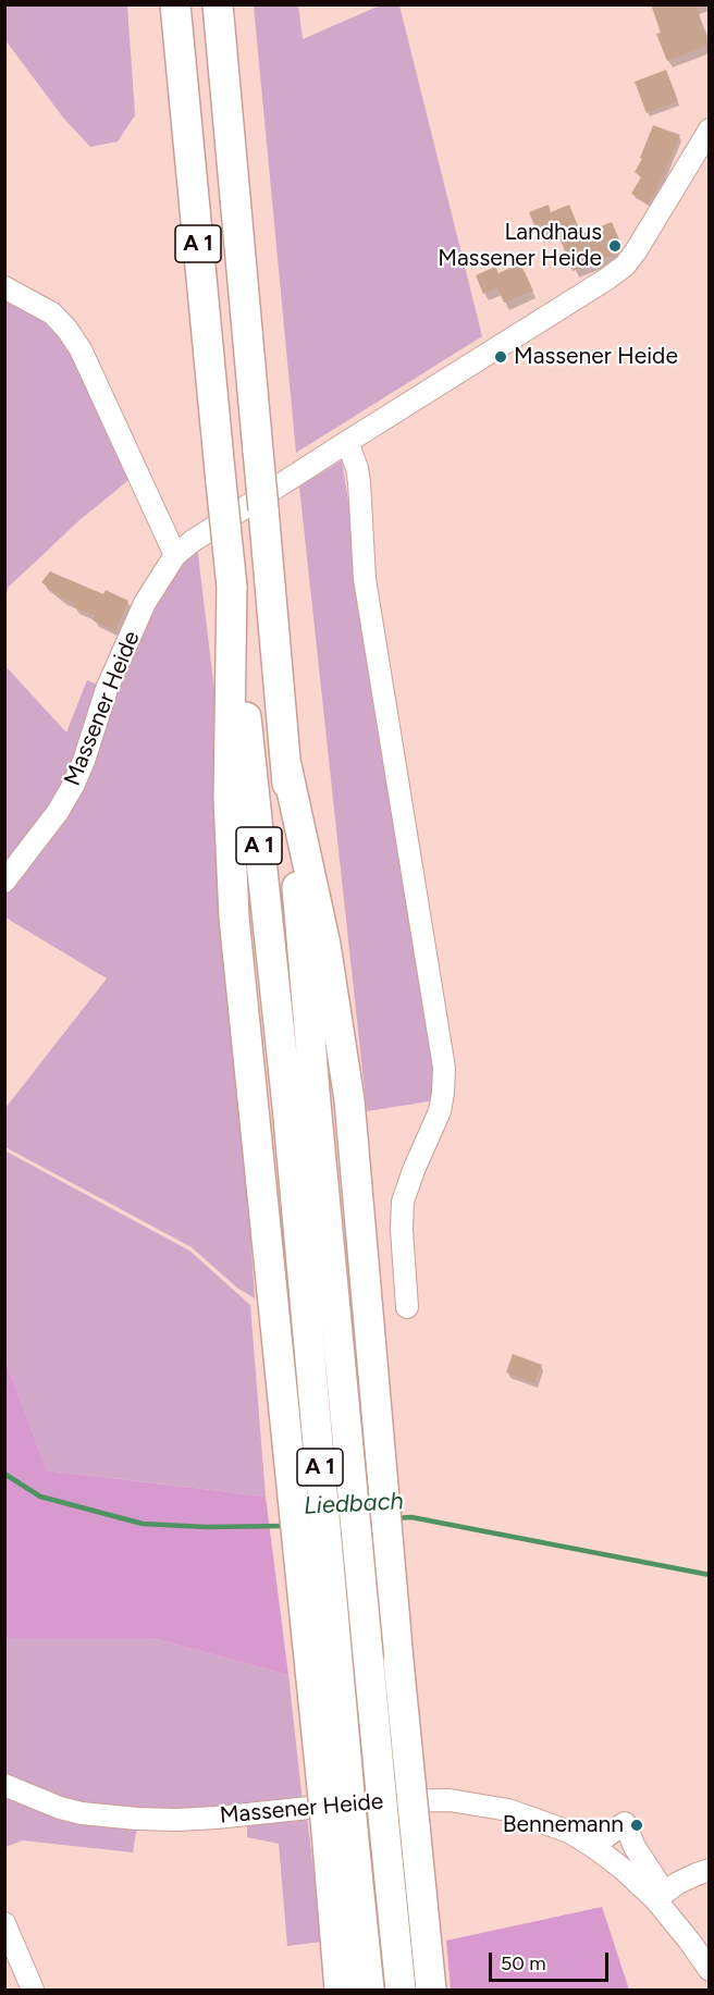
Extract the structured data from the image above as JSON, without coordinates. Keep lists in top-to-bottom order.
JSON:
{
  "streets": {
    "highway": ["A 1"],
    "street": ["Massener Heide"]
  },
  "water": ["Liedbach"],
  "places": ["Landhaus Massener Heide", "Massener Heide", "Bennemann"],
  "scale_bar": "50 m"
}
